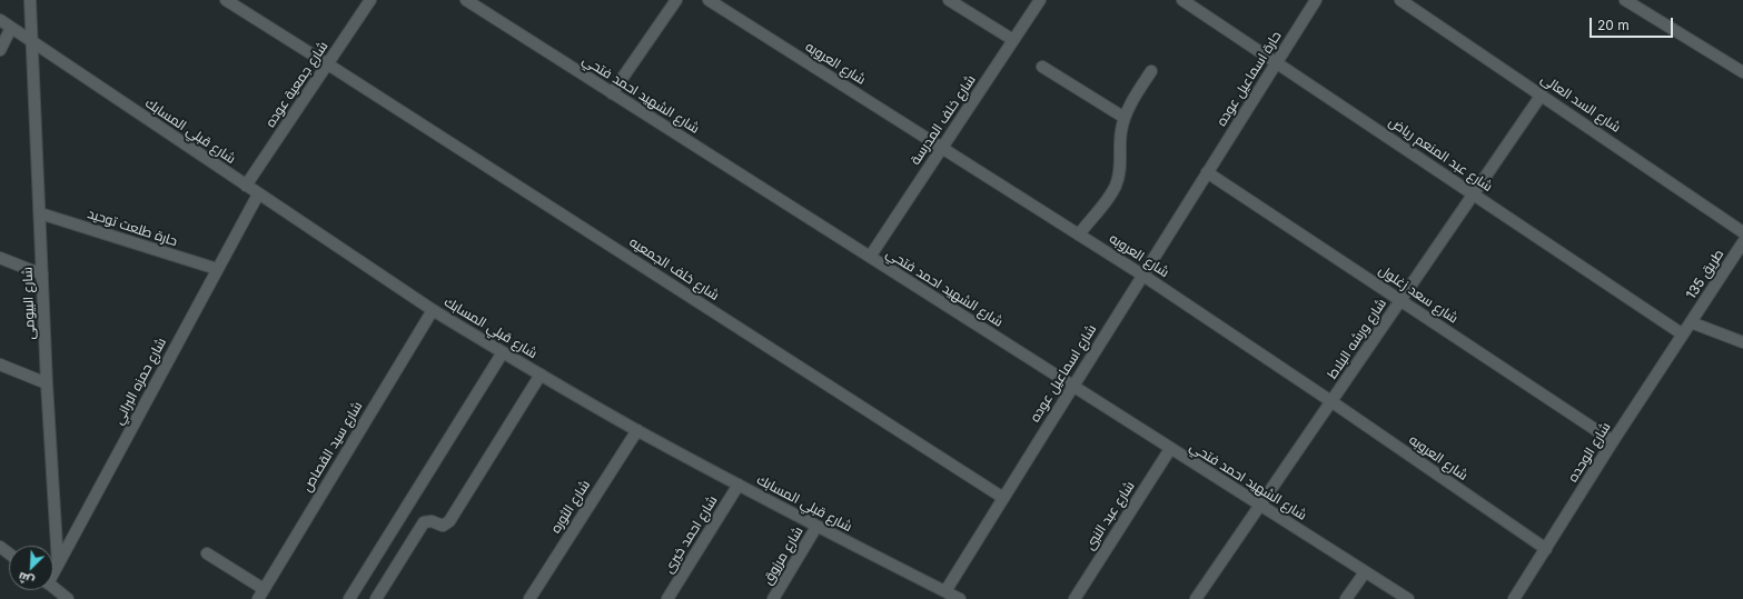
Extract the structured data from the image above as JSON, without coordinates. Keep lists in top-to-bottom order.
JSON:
{
  "streets": {
    "street": [
      "شارع العروبه",
      "حارة اسماعيل عوده",
      "شارع جمعية عوده",
      "شارع الشهيد احمد فتحي",
      "شارع السد العالى",
      "شارع خلف المدرسة",
      "شارع قبلي المسابك",
      "شارع عبد المنعم رياض",
      "حارة طلعت توحيد",
      "شارع خلف الجمعيه",
      "طريق 135",
      "شارع سعد زغلول",
      "شارع البيومى",
      "شارع ورشه البلاط",
      "شارع اسماعيل عوده",
      "شارع حمزه البراني",
      "شارع سيد القصاص",
      "شارع الوحده",
      "شارع الثوره",
      "شارع عبد النبى",
      "شارع احمد خيرى",
      "شارع مرزوق"
    ]
  },
  "crossings": [
    ["شارع العروبه", "شارع خلف المدرسة"],
    ["شارع العروبه", "شارع ورشه البلاط"],
    ["شارع العروبه", "شارع اسماعيل عوده"],
    ["شارع العروبه", "شارع الوحده"],
    ["حارة اسماعيل عوده", "شارع عبد المنعم رياض"],
    ["حارة اسماعيل عوده", "شارع سعد زغلول"],
    ["حارة اسماعيل عوده", "شارع اسماعيل عوده"],
    ["شارع جمعية عوده", "شارع قبلي المسابك"],
    ["شارع جمعية عوده", "شارع خلف الجمعيه"],
    ["شارع الشهيد احمد فتحي", "شارع خلف المدرسة"],
    ["شارع الشهيد احمد فتحي", "شارع ورشه البلاط"],
    ["شارع الشهيد احمد فتحي", "شارع اسماعيل عوده"],
    ["شارع الشهيد احمد فتحي", "شارع عبد النبى"],
    ["شارع السد العالى", "شارع ورشه البلاط"],
    ["شارع قبلي المسابك", "شارع البيومى"],
    ["شارع قبلي المسابك", "شارع اسماعيل عوده"],
    ["شارع قبلي المسابك", "شارع حمزه البراني"],
    ["شارع قبلي المسابك", "شارع سيد القصاص"],
    ["شارع قبلي المسابك", "شارع الثوره"],
    ["شارع قبلي المسابك", "شارع احمد خيرى"],
    ["شارع قبلي المسابك", "شارع مرزوق"],
    ["شارع عبد المنعم رياض", "شارع ورشه البلاط"],
    ["شارع عبد المنعم رياض", "شارع الوحده"],
    ["حارة طلعت توحيد", "شارع البيومى"],
    ["حارة طلعت توحيد", "شارع حمزه البراني"],
    ["شارع خلف الجمعيه", "شارع اسماعيل عوده"],
    ["طريق 135", "شارع الوحده"],
    ["شارع سعد زغلول", "شارع ورشه البلاط"],
    ["شارع سعد زغلول", "شارع اسماعيل عوده"],
    ["شارع سعد زغلول", "شارع الوحده"],
    ["شارع البيومى", "شارع حمزه البراني"]
  ],
  "scale_bar": "20 m",
  "north": "bottom left"
}
